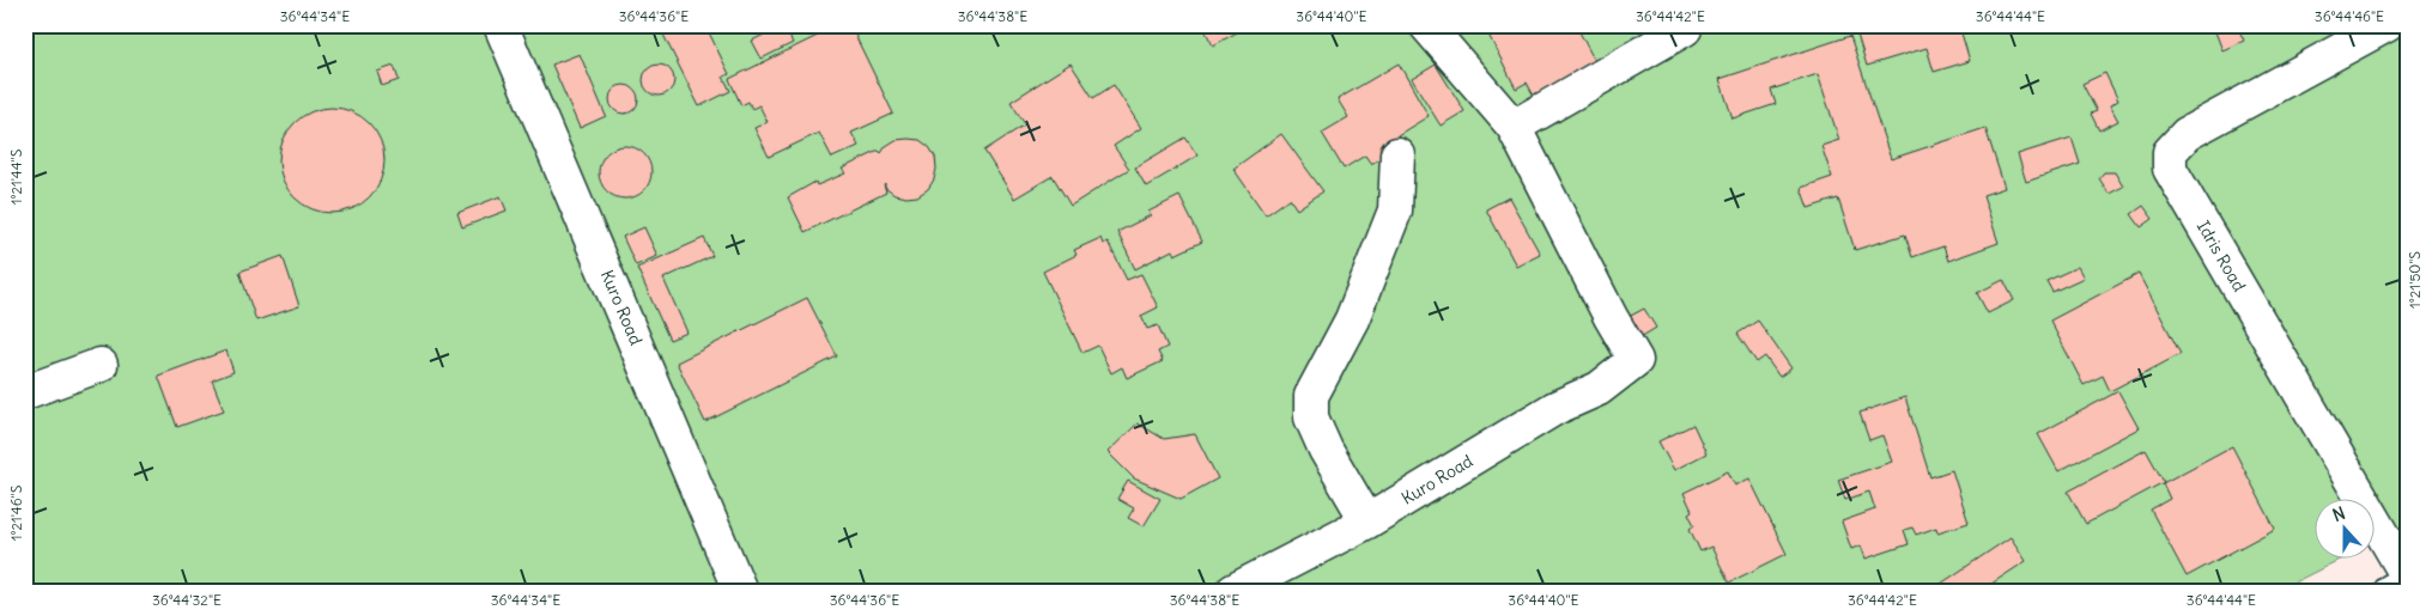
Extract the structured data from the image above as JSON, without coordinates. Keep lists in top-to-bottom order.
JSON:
{
  "streets": {
    "street": ["Idris Road", "Kuro Road"]
  },
  "north": "top",
  "coordinates": [
    "36°44'34\"E",
    "36°44'36\"E",
    "36°44'38\"E",
    "36°44'40\"E",
    "36°44'42\"E",
    "36°44'44\"E",
    "36°44'46\"E",
    "1°21'44\"S",
    "1°21'50\"S",
    "1°21'46\"S",
    "36°44'32\"E"
  ]
}
